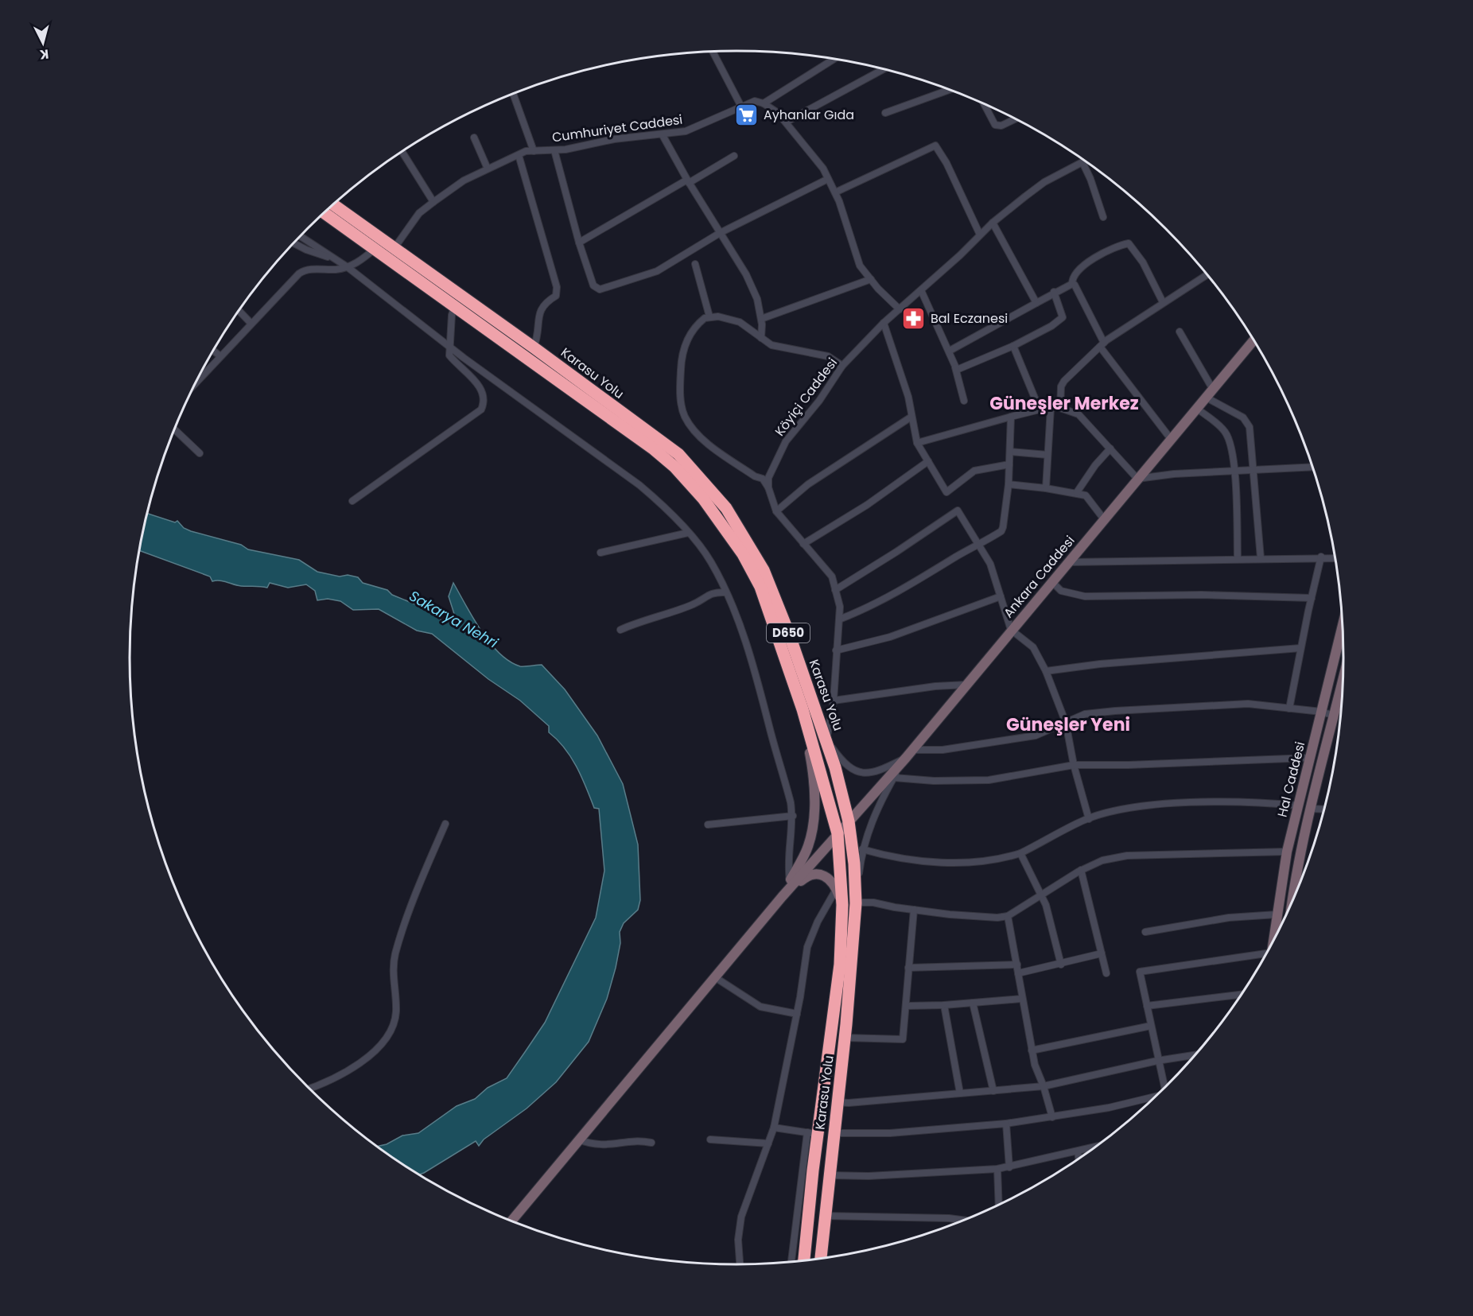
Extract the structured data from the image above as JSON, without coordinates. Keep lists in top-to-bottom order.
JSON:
{
  "streets": {
    "highway": ["Karasu Yolu", "D650"],
    "street": [
      "Cumhuriyet Caddesi",
      "Köyiçi Caddesi",
      "Ankara Caddesi",
      "Hal Caddesi"
    ]
  },
  "crossings": [
    ["Cumhuriyet Caddesi", "Karasu Yolu"],
    ["Karasu Yolu", "Ankara Caddesi"]
  ],
  "districts": ["Güneşler Merkez", "Güneşler Yeni"],
  "water": ["Sakarya Nehri"],
  "places": {
    "supermarket": ["Ayhanlar Gıda"],
    "pharmacy": ["Bal Eczanesi"]
  },
  "north": "bottom"
}
